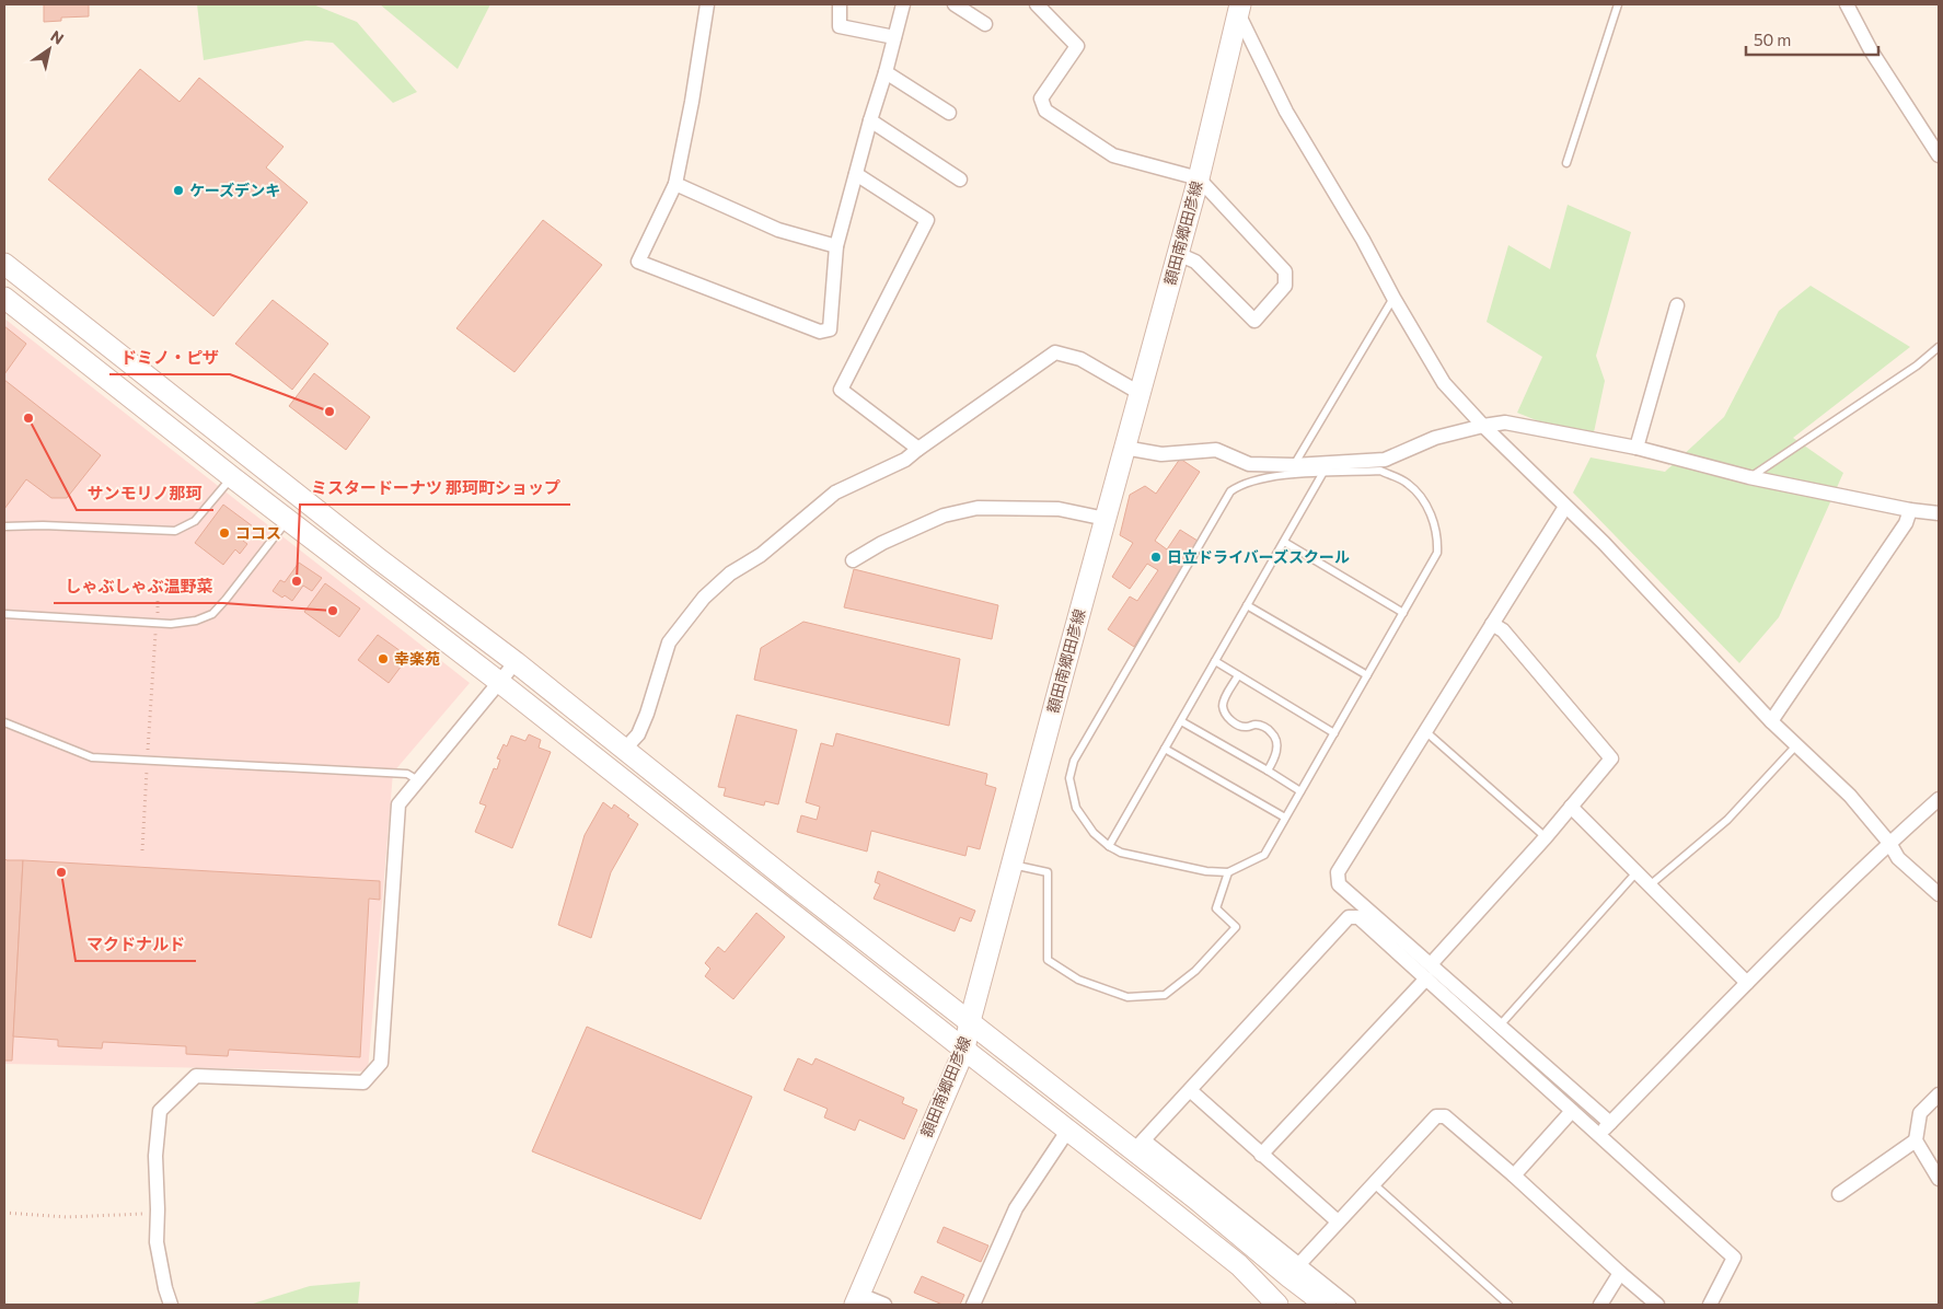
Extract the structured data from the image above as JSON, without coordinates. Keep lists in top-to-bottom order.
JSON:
{
  "streets": {
    "street": ["額田南郷田彦線"]
  },
  "places": [
    "ケーズデンキ",
    "ドミノ・ピザ",
    "サンモリノ那珂",
    "ココス",
    "日立ドライバーズスクール",
    "ミスタードーナツ 那珂町ショップ",
    "しゃぶしゃぶ温野菜",
    "幸楽苑",
    "マクドナルド"
  ],
  "scale_bar": "50 m",
  "north": "top right"
}
